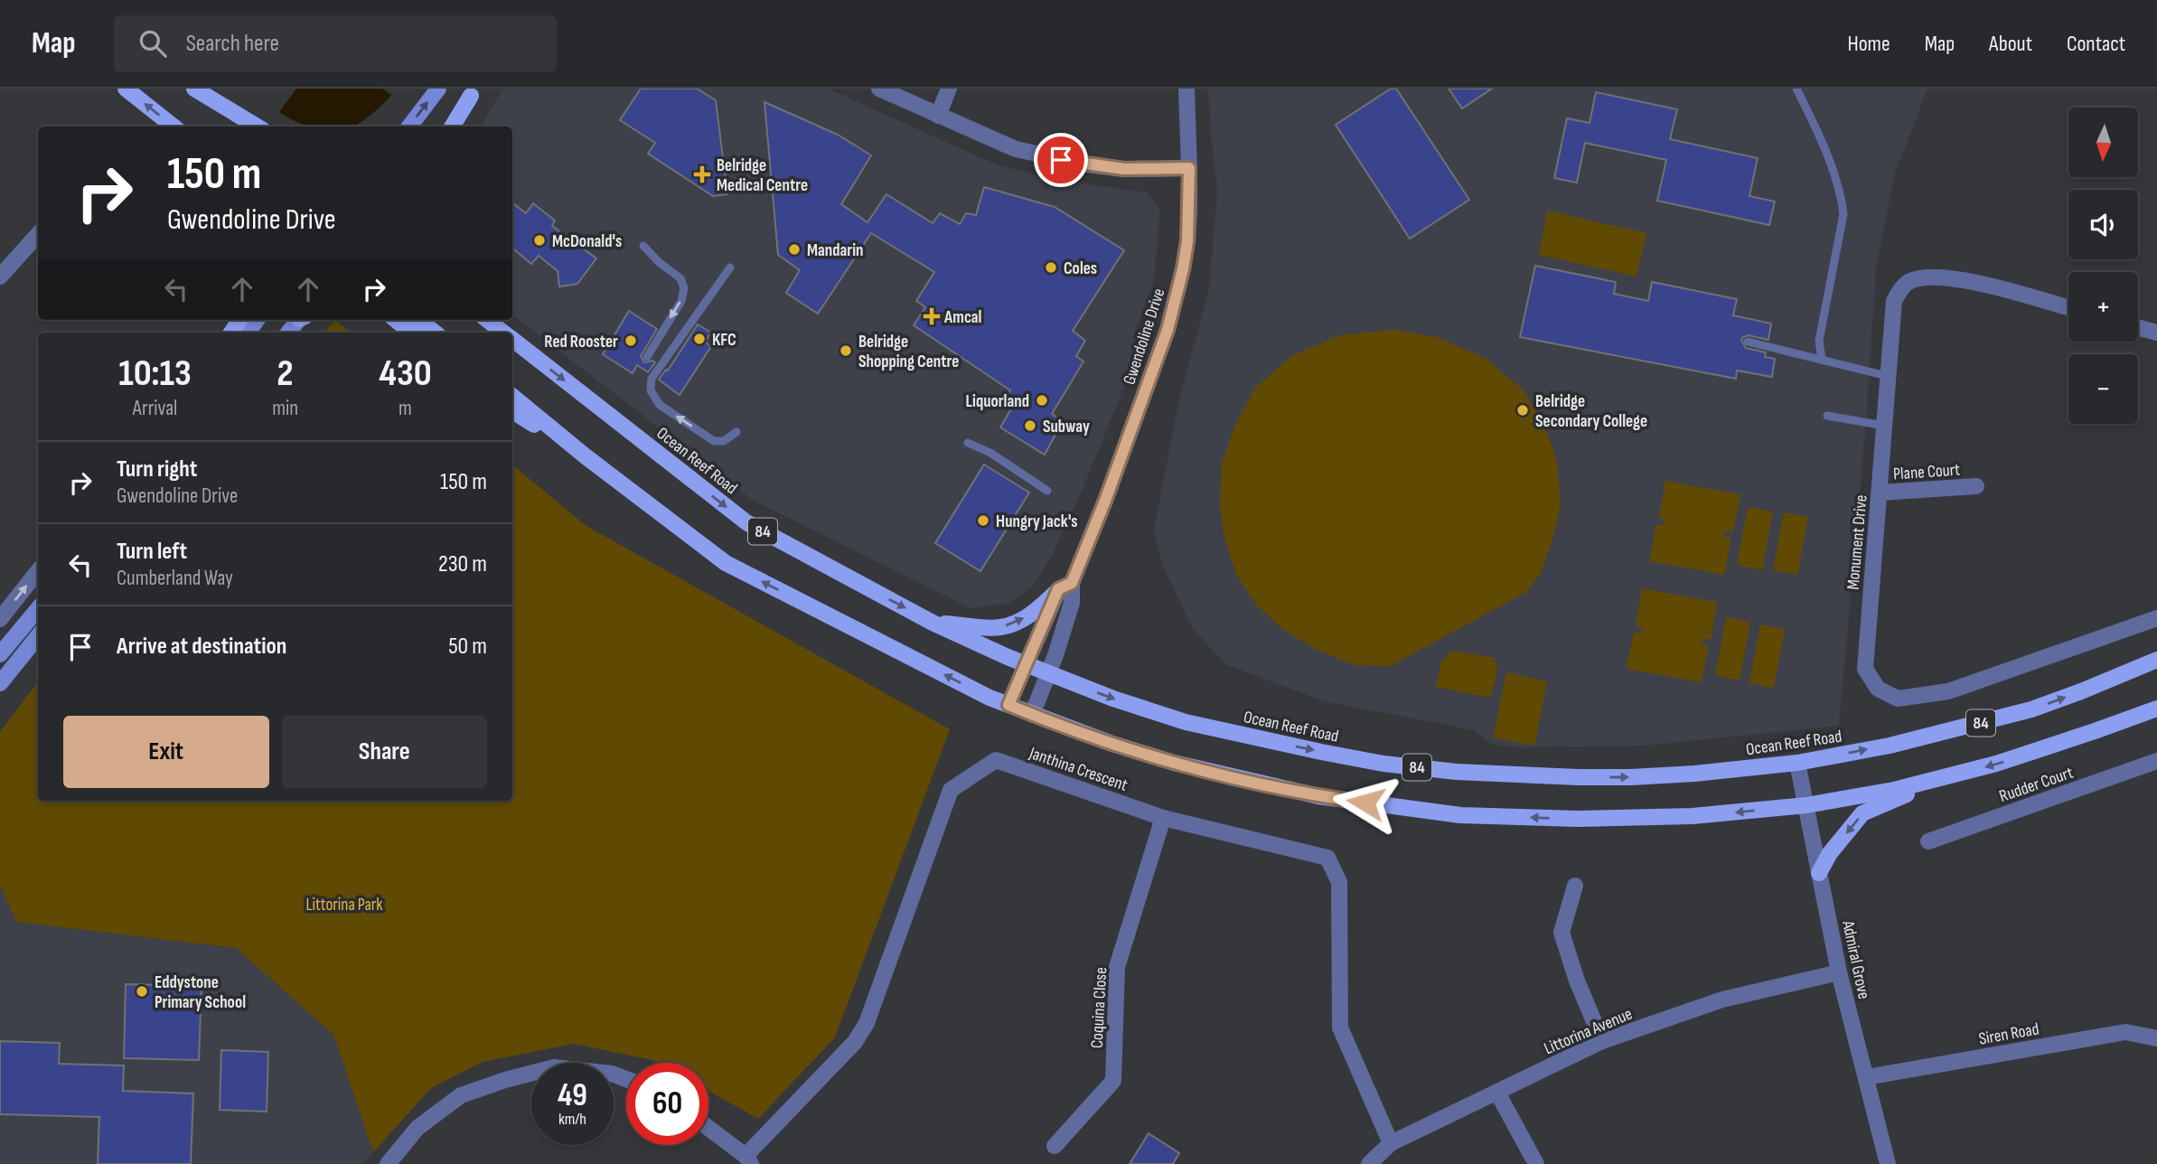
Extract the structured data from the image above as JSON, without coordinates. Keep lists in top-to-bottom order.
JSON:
{
  "streets": {
    "main road": ["Ocean Reef Road", "84"],
    "street": [
      "Gwendoline Drive",
      "Plane Court",
      "Monument Drive",
      "Janthina Crescent",
      "Rudder Court",
      "Admiral Grove",
      "Coquina Close",
      "Littorina Avenue",
      "Siren Road"
    ]
  },
  "crossings": [
    ["Gwendoline Drive", "Ocean Reef Road"],
    ["Ocean Reef Road", "Admiral Grove"],
    ["Plane Court", "Monument Drive"],
    ["Janthina Crescent", "Coquina Close"],
    ["Janthina Crescent", "Littorina Avenue"],
    ["Admiral Grove", "Littorina Avenue"],
    ["Admiral Grove", "Siren Road"]
  ],
  "parks": ["Littorina Park"],
  "places": {
    "health": ["Belridge Medical Centre", "Amcal"],
    "other": [
      "McDonald's",
      "Mandarin",
      "Coles",
      "KFC",
      "Red Rooster",
      "Belridge Shopping Centre",
      "Liquorland",
      "Belridge Secondary College",
      "Subway",
      "Hungry Jack's",
      "Eddystone Primary School"
    ]
  },
  "north": "bottom",
  "page": {
    "header": "Map",
    "search": "Search here",
    "nav": [
      "Home",
      "Map",
      "About",
      "Contact"
    ],
    "map_buttons": ["+", "−"],
    "turn": ["150 m", "Gwendoline Drive"],
    "eta": [
      "10:13",
      "Arrival",
      "2",
      "min",
      "430",
      "m"
    ],
    "list": [
      {
        "name": "Turn right",
        "note": "Gwendoline Drive",
        "value": "150 m"
      },
      {
        "name": "Turn left",
        "note": "Cumberland Way",
        "value": "230 m"
      },
      {
        "name": "Arrive at destination",
        "value": "50 m"
      }
    ],
    "buttons": ["Exit", "Share"],
    "speed": "49 km/h",
    "limit": "60"
  }
}
